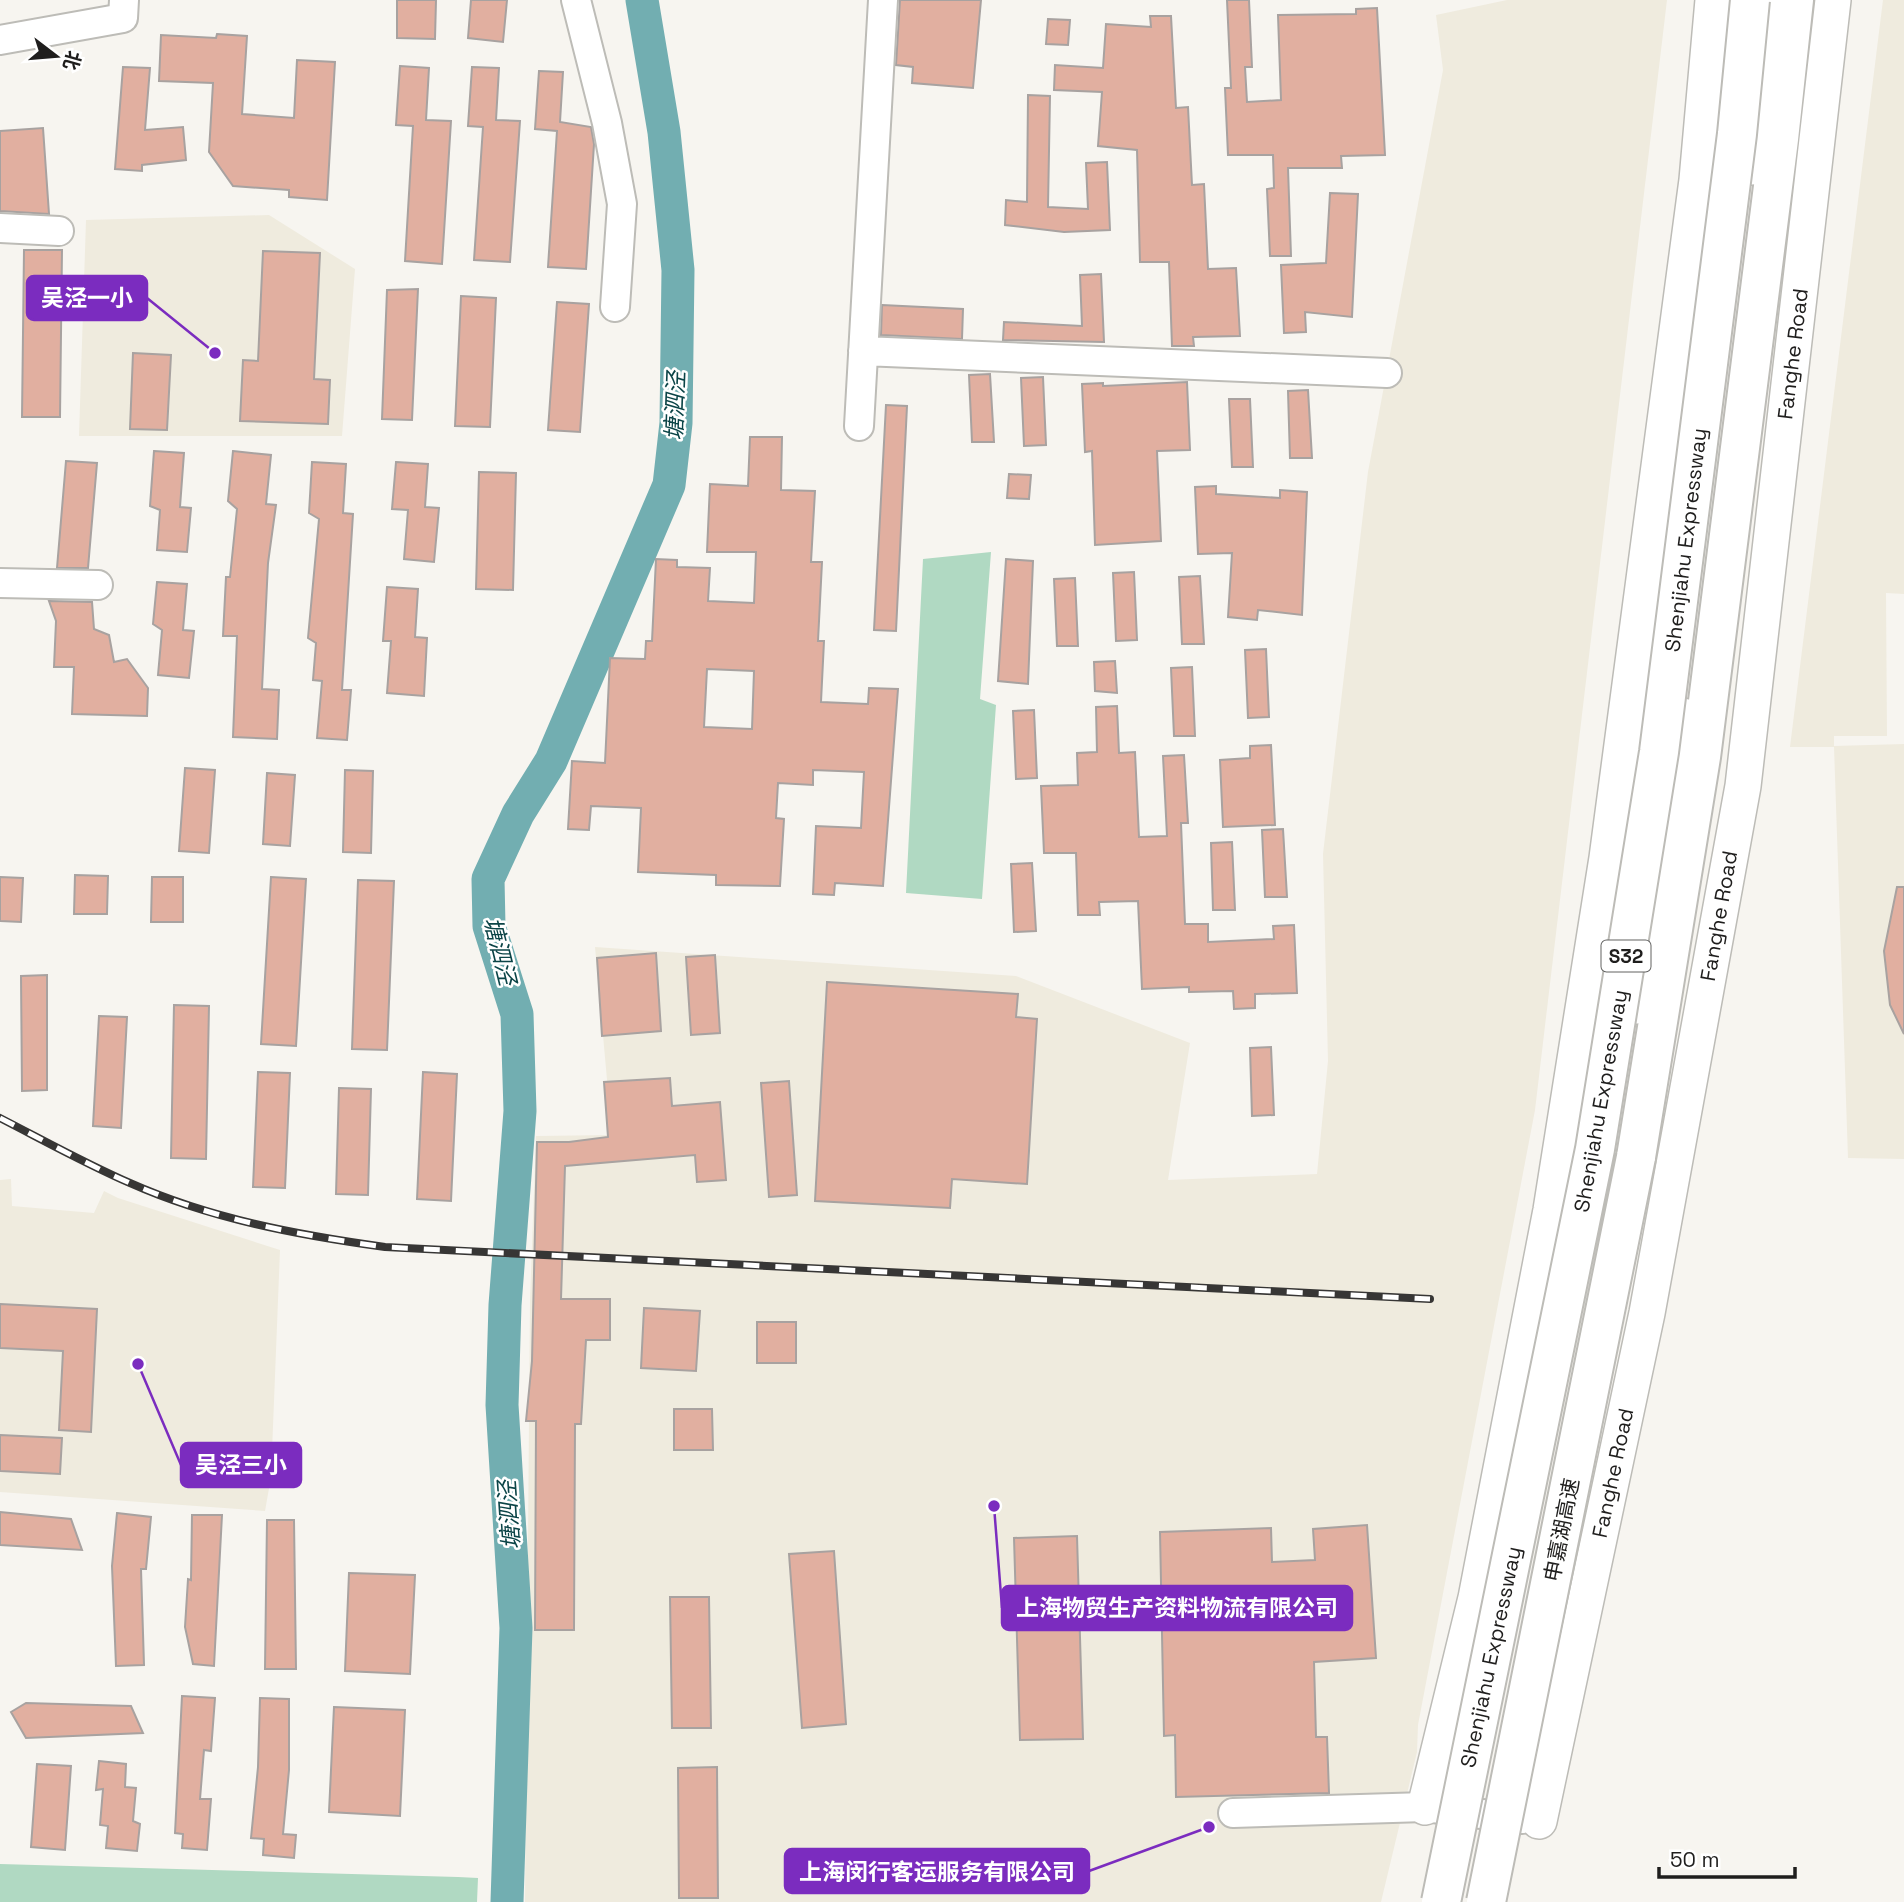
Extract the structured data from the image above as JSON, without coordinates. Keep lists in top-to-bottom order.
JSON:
{
  "streets": {
    "highway": ["Shenjiahu Expressway", "S32", "申嘉湖高速"],
    "main road": ["Fanghe Road"]
  },
  "crossings": [
    ["Shenjiahu Expressway", "申嘉湖高速"]
  ],
  "water": ["塘泗泾"],
  "places": [
    "吴泾一小",
    "吴泾三小",
    "上海物贸生产资料物流有限公司",
    "上海闵行客运服务有限公司"
  ],
  "scale_bar": "50 m",
  "north": "right"
}
